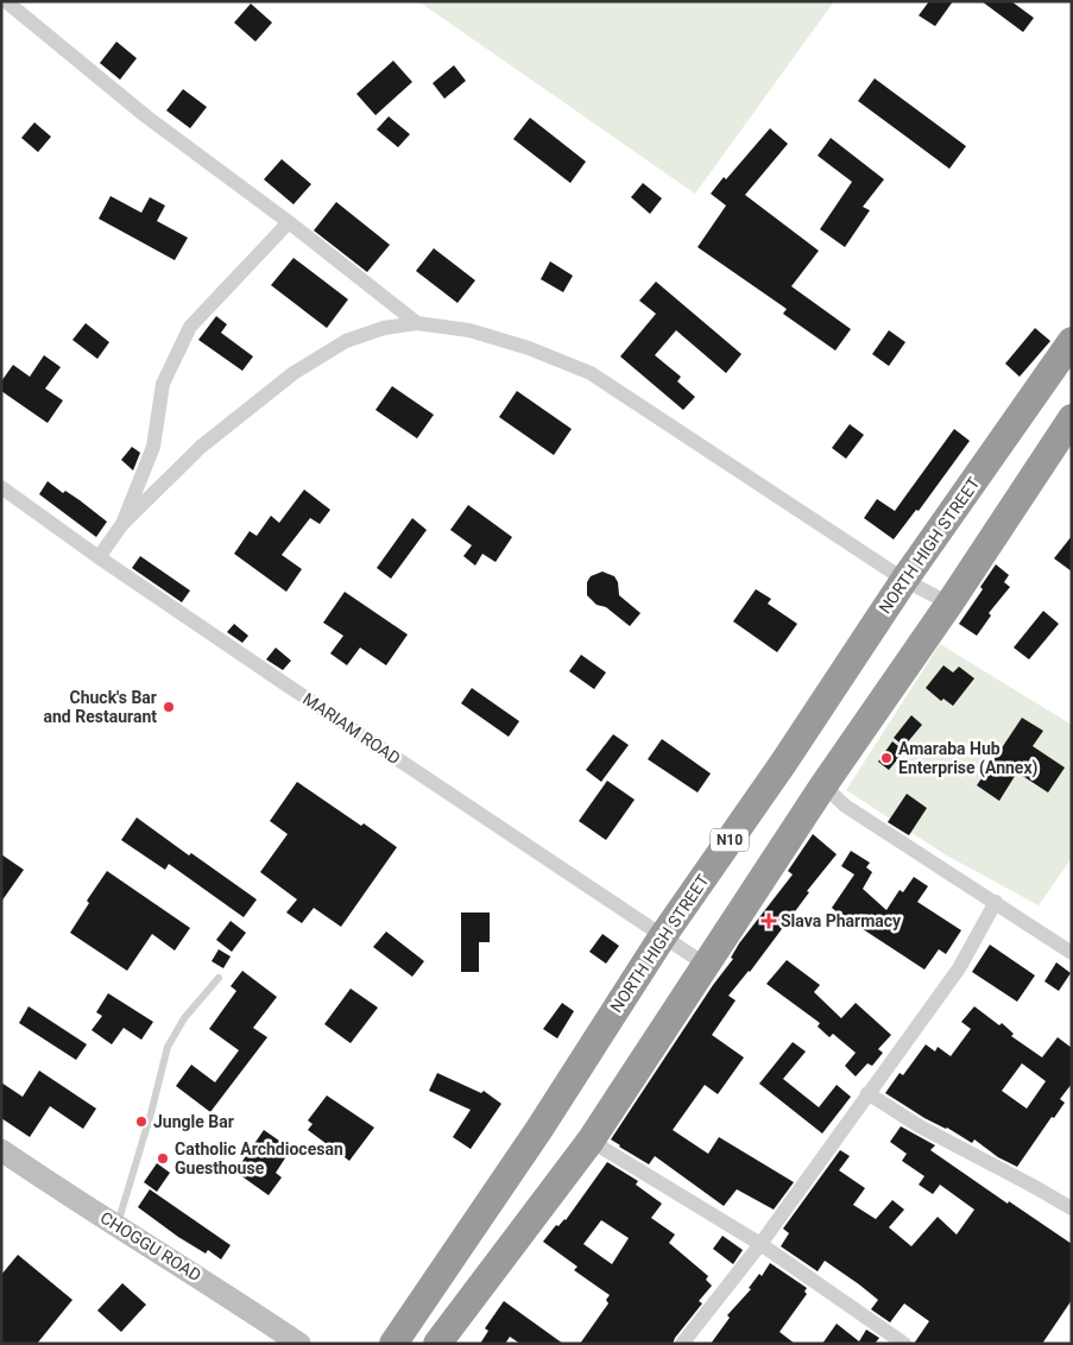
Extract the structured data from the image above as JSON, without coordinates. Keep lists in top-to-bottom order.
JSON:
{
  "streets": {
    "highway": ["NORTH HIGH STREET", "N10"],
    "main road": ["CHOGGU ROAD"],
    "street": ["MARIAM ROAD"]
  },
  "crossings": [
    ["NORTH HIGH STREET", "MARIAM ROAD"]
  ],
  "places": {
    "other": [
      "Chuck's Bar and Restaurant",
      "Amaraba Hub Enterprise (Annex)",
      "Jungle Bar",
      "Catholic Archdiocesan Guesthouse"
    ],
    "health": ["Slava Pharmacy"]
  }
}
